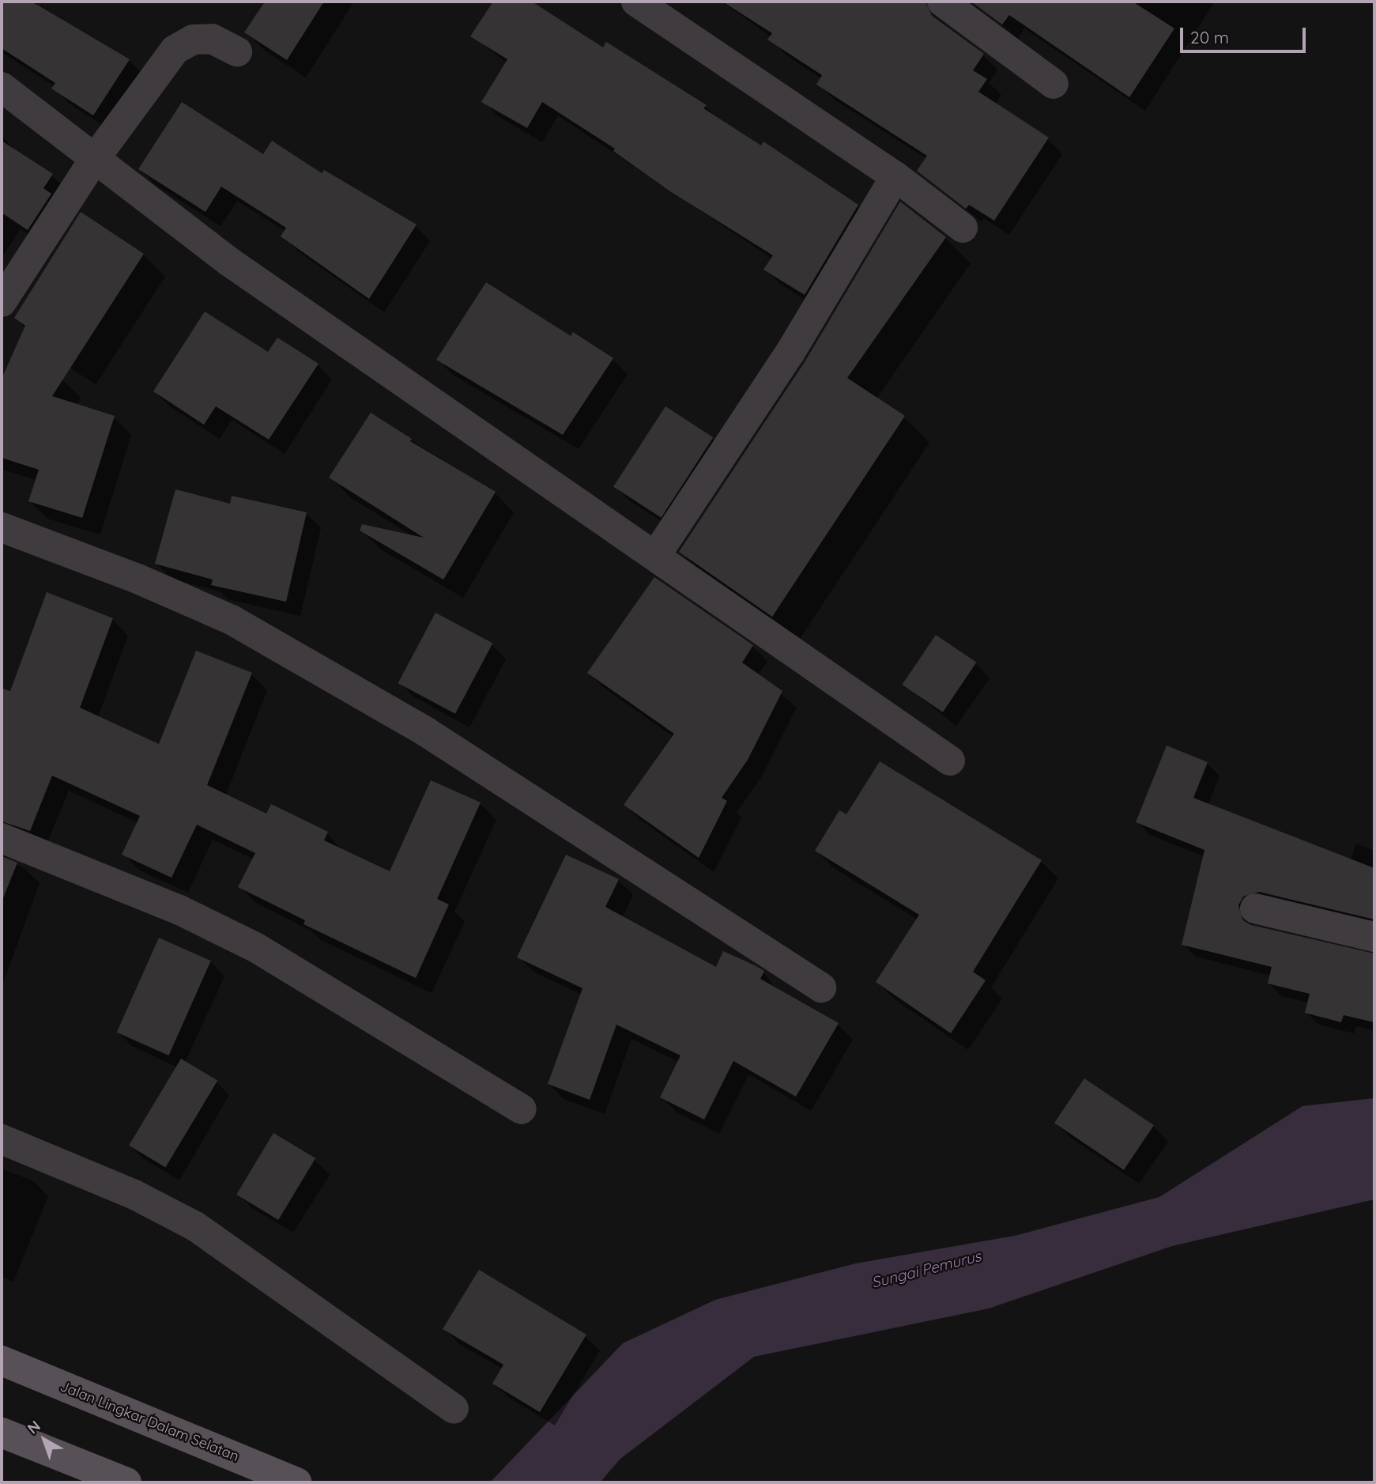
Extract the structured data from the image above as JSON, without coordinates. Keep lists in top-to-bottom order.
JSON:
{
  "streets": {
    "main road": ["Jalan Lingkar Dalam Selatan"]
  },
  "water": ["Sungai Pemurus"],
  "scale_bar": "20 m",
  "north": "top left"
}
